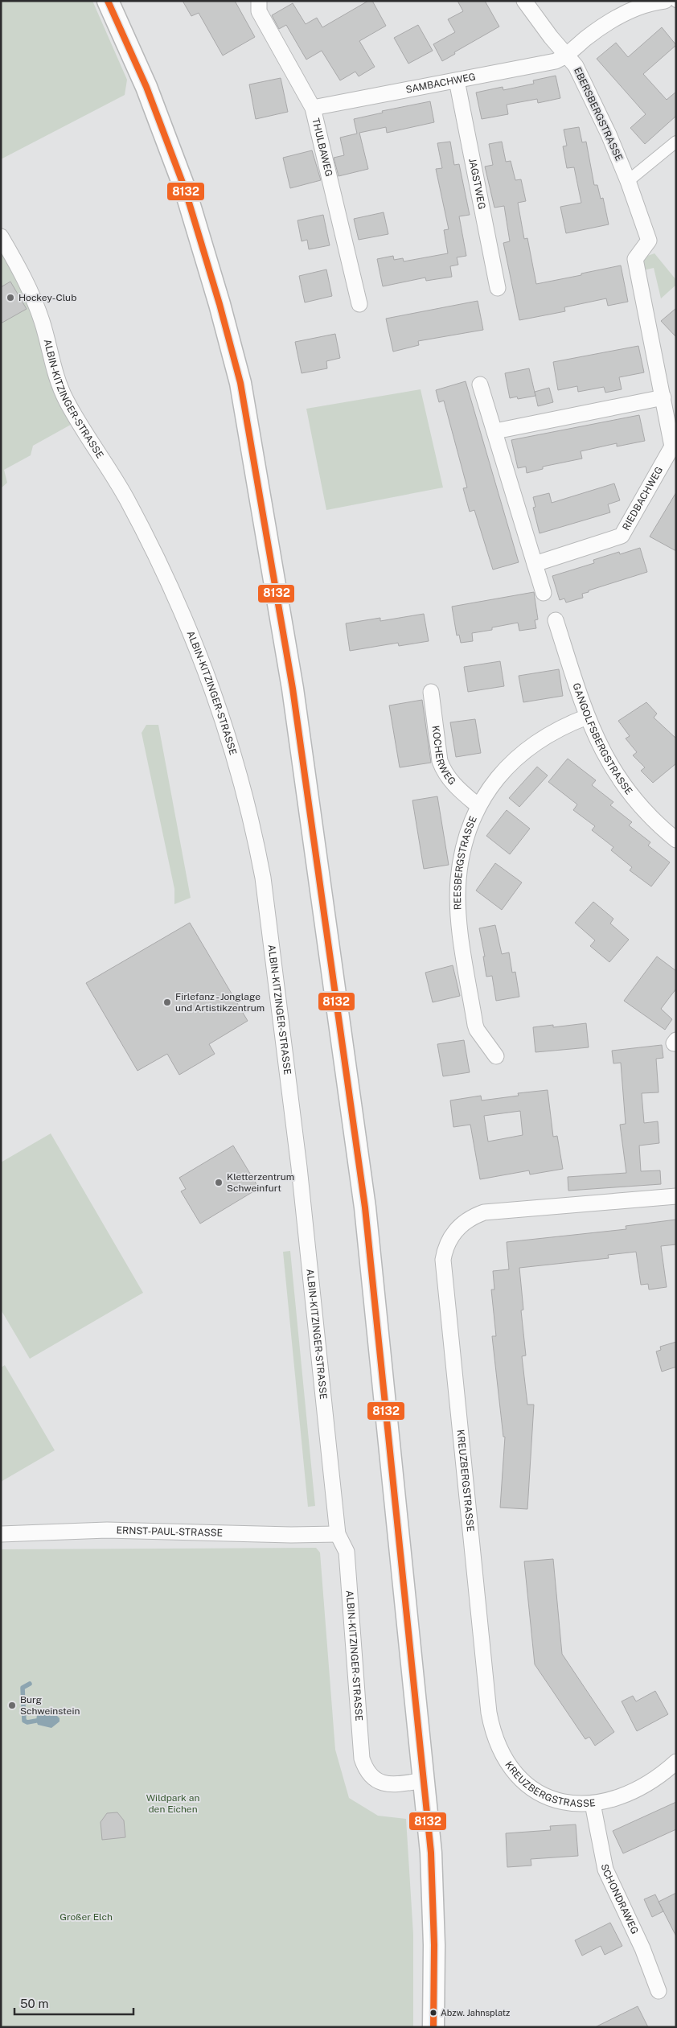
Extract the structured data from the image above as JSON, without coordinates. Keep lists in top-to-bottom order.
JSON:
{
  "streets": {
    "street": [
      "SAMBACHWEG",
      "EBERSBERGSTRASSE",
      "THULBAWEG",
      "JAGSTWEG",
      "ALBIN-KITZINGER-STRASSE",
      "RIEDBACHWEG",
      "GANGOLFSBERGSTRASSE",
      "KOCHERWEG",
      "REESBERGSTRASSE",
      "KREUZBERGSTRASSE",
      "ERNST-PAUL-STRASSE",
      "SCHONDRAWEG"
    ]
  },
  "crossings": [
    ["SAMBACHWEG", "EBERSBERGSTRASSE"],
    ["SAMBACHWEG", "THULBAWEG"],
    ["SAMBACHWEG", "JAGSTWEG"],
    ["EBERSBERGSTRASSE", "RIEDBACHWEG"],
    ["ALBIN-KITZINGER-STRASSE", "ERNST-PAUL-STRASSE"],
    ["GANGOLFSBERGSTRASSE", "REESBERGSTRASSE"],
    ["KOCHERWEG", "REESBERGSTRASSE"],
    ["KREUZBERGSTRASSE", "SCHONDRAWEG"]
  ],
  "parks": ["Wildpark an den Eichen", "Großer Elch"],
  "places": [
    "Hockey-Club",
    "Firlefanz - Jonglage und Artistikzentrum",
    "Kletterzentrum Schweinfurt",
    "Burg Schweinstein",
    "Abzw. Jahnsplatz"
  ],
  "lines": ["transit line 8132"],
  "scale_bar": "50 m"
}
